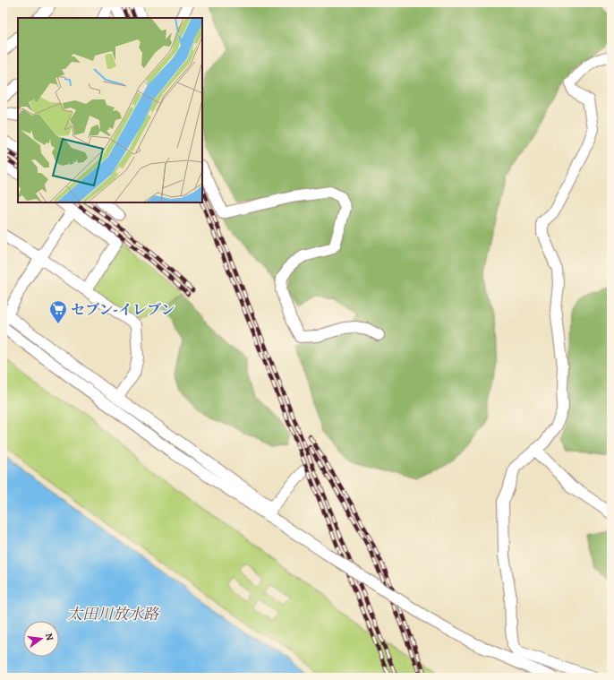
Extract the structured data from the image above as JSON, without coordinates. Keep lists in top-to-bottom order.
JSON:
{
  "water": ["太田川放水路"],
  "places": {
    "supermarket": ["セブン-イレブン"]
  },
  "north": "right"
}
